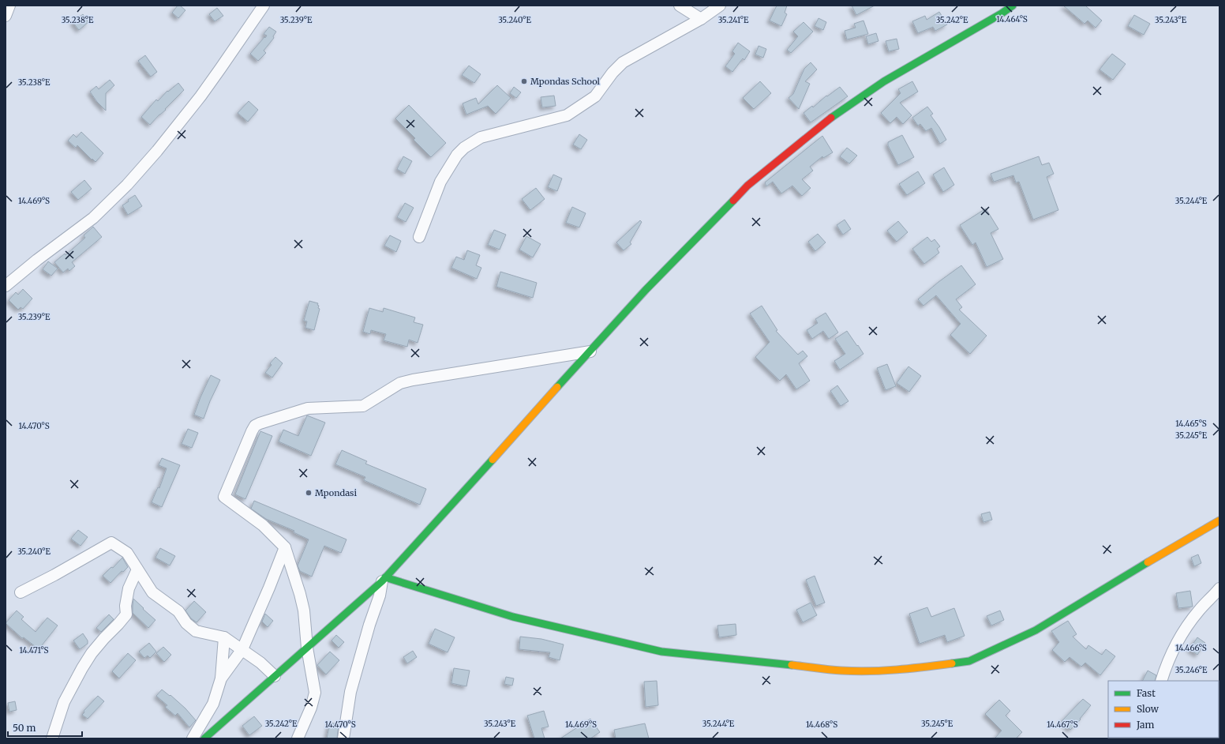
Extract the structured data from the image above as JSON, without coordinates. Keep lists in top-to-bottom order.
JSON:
{
  "places": ["Mpondas School", "Mpondasi"],
  "legend": ["Fast", "Slow", "Jam"],
  "scale_bar": "50 m",
  "coordinates": [
    "14.464°S",
    "35.239°E",
    "35.240°E",
    "35.241°E",
    "35.242°E",
    "35.243°E",
    "35.238°E",
    "35.244°E",
    "14.469°S",
    "14.465°S",
    "14.470°S",
    "35.245°E",
    "14.466°S",
    "14.471°S",
    "35.246°E",
    "14.468°S",
    "14.467°S"
  ]
}
